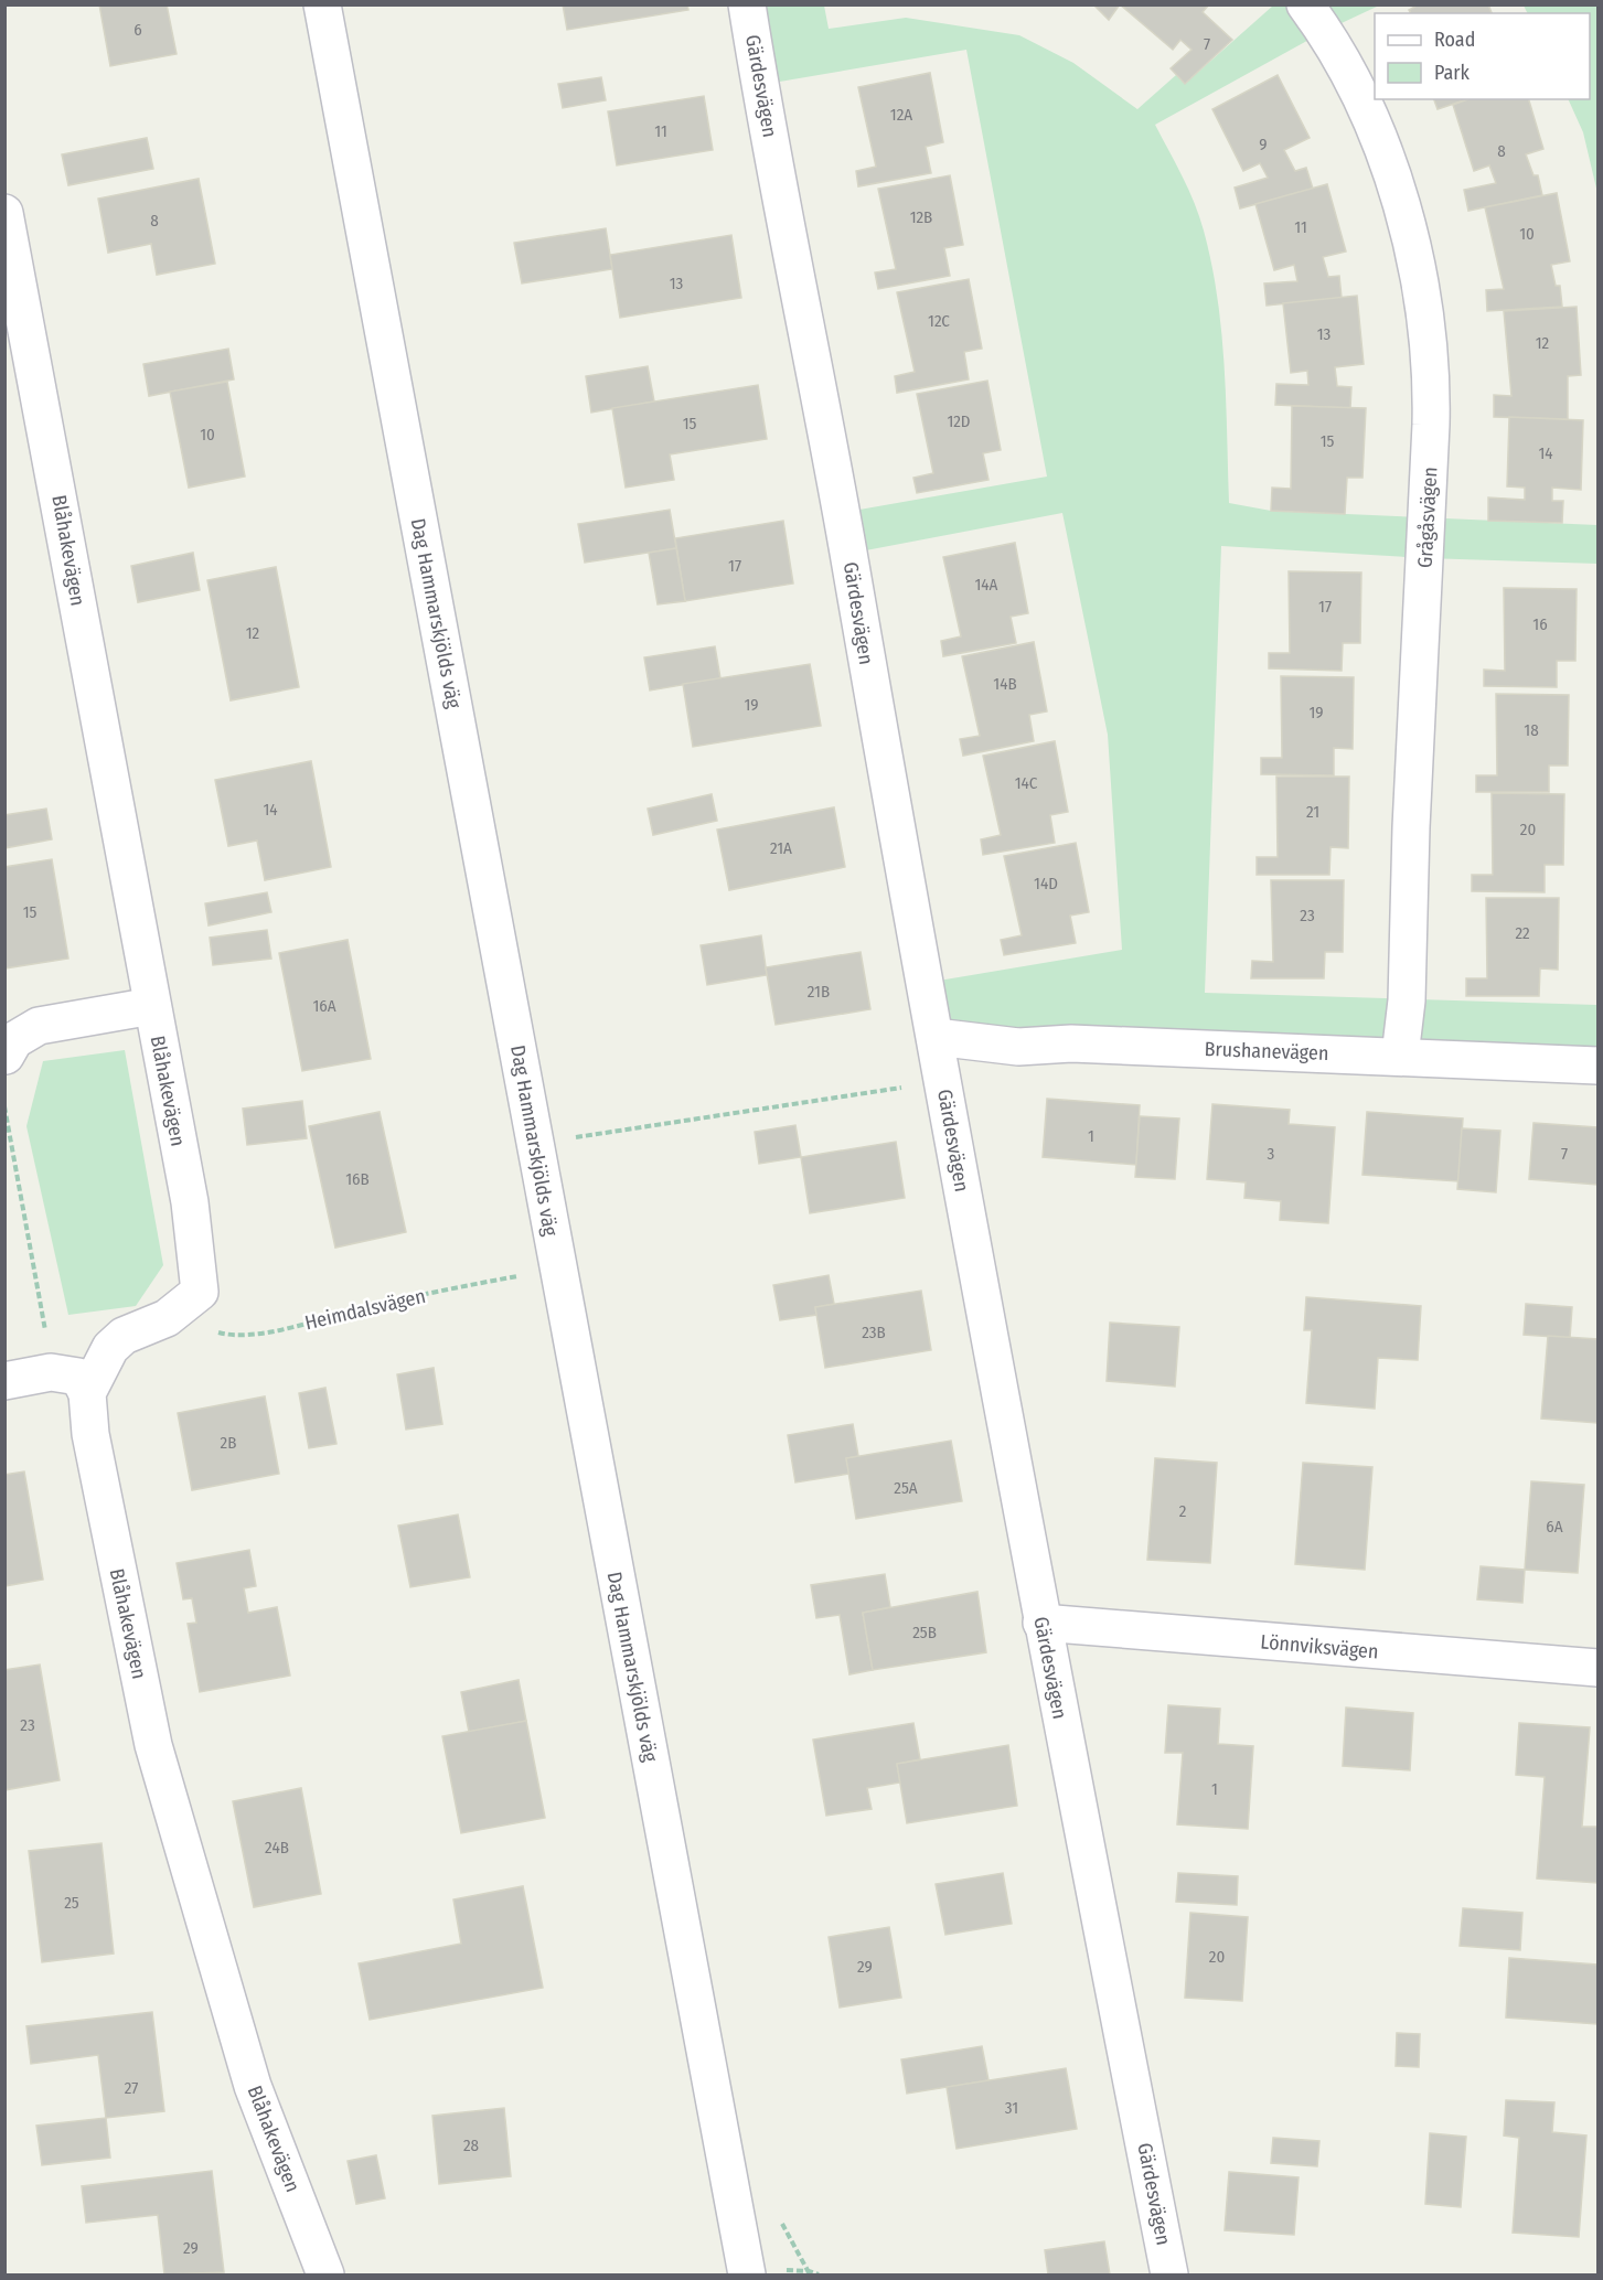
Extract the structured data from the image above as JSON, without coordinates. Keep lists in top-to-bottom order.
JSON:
{
  "streets": {
    "street": [
      "Gärdesvägen",
      "Grågåsvägen",
      "Blåhakevägen",
      "Dag Hammarskjölds väg",
      "Brushanevägen",
      "Lönnviksvägen"
    ],
    "path": ["Heimdalsvägen"]
  },
  "crossings": [
    ["Gärdesvägen", "Brushanevägen"],
    ["Gärdesvägen", "Lönnviksvägen"],
    ["Grågåsvägen", "Brushanevägen"],
    ["Blåhakevägen", "Heimdalsvägen"],
    ["Dag Hammarskjölds väg", "Heimdalsvägen"]
  ],
  "house_numbers": [
    "6",
    "7",
    "12A",
    "11",
    "9",
    "8",
    "12B",
    "8",
    "11",
    "10",
    "13",
    "12C",
    "13",
    "12",
    "12D",
    "15",
    "10",
    "15",
    "14",
    "17",
    "14A",
    "17",
    "16",
    "12",
    "14B",
    "19",
    "19",
    "18",
    "14C",
    "14",
    "21",
    "20",
    "21A",
    "14D",
    "15",
    "23",
    "22",
    "21B",
    "16A",
    "1",
    "3",
    "7",
    "16B",
    "23B",
    "2B",
    "25A",
    "2",
    "6A",
    "25B",
    "23",
    "1",
    "24B",
    "25",
    "20",
    "29",
    "27",
    "31",
    "28",
    "29"
  ],
  "legend": ["Road", "Park"]
}
